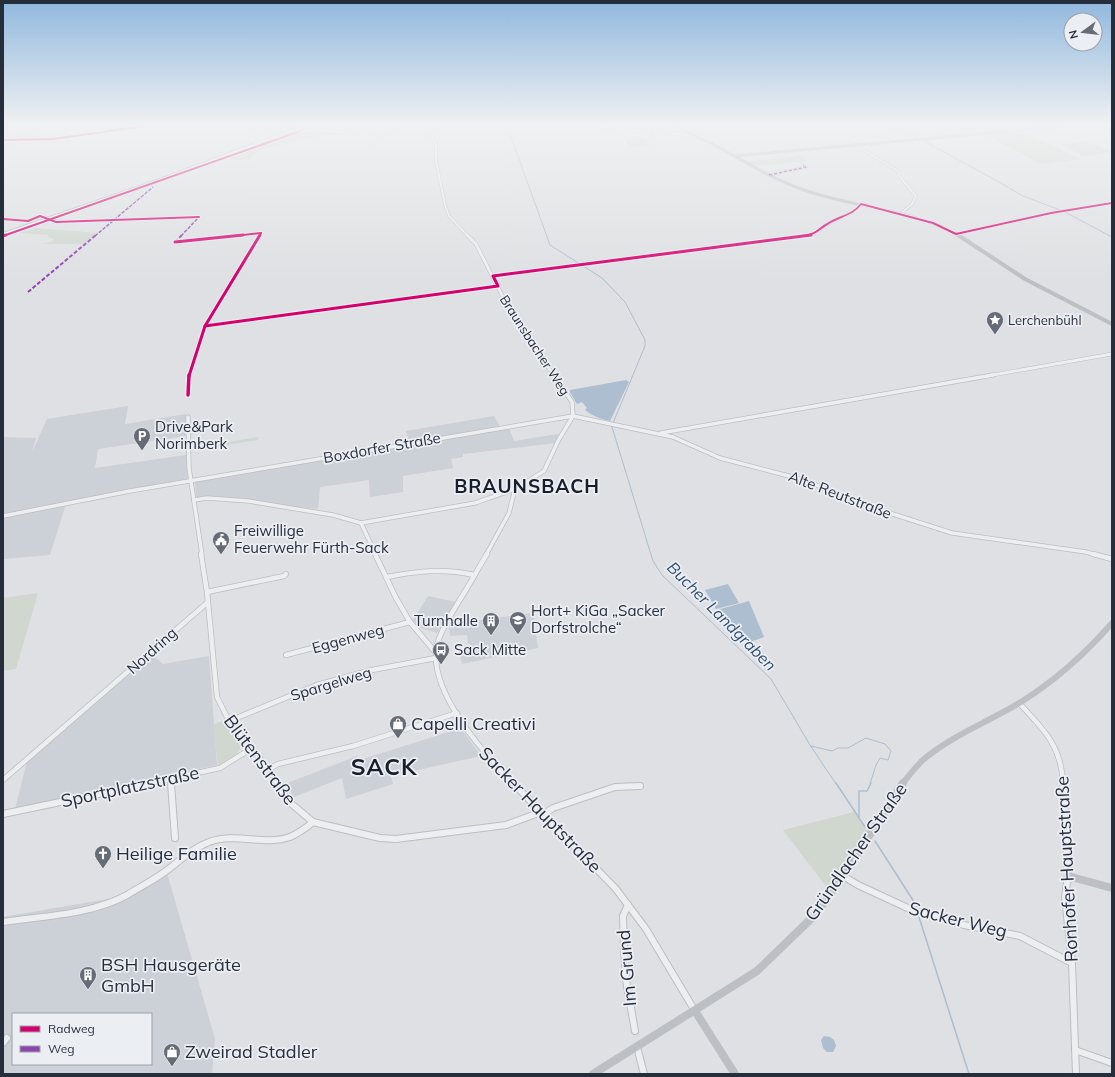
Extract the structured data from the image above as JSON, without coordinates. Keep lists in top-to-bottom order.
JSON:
{
  "streets": {
    "street": [
      "Braunsbacher Weg",
      "Boxdorfer Straße",
      "Alte Reutstraße",
      "Eggenweg",
      "Nordring",
      "Spargelweg",
      "Blütenstraße",
      "Sportplatzstraße",
      "Sacker Hauptstraße",
      "Gründlacher Straße",
      "Ronhofer Hauptstraße",
      "Sacker Weg",
      "Im Grund"
    ]
  },
  "crossings": [
    ["Braunsbacher Weg", "Boxdorfer Straße"],
    ["Braunsbacher Weg", "Alte Reutstraße"],
    ["Boxdorfer Straße", "Alte Reutstraße"],
    ["Nordring", "Blütenstraße"],
    ["Spargelweg", "Blütenstraße"],
    ["Spargelweg", "Sacker Hauptstraße"],
    ["Blütenstraße", "Sportplatzstraße"],
    ["Blütenstraße", "Sacker Hauptstraße"],
    ["Sacker Hauptstraße", "Gründlacher Straße"],
    ["Sacker Hauptstraße", "Im Grund"],
    ["Gründlacher Straße", "Ronhofer Hauptstraße"],
    ["Gründlacher Straße", "Sacker Weg"],
    ["Ronhofer Hauptstraße", "Sacker Weg"]
  ],
  "districts": ["BRAUNSBACH", "SACK"],
  "water": ["Bucher Landgraben"],
  "places": {
    "place": ["Lerchenbühl"],
    "parking": ["Drive&Park Norimberk"],
    "public building": ["Freiwillige Feuerwehr Fürth-Sack"],
    "school or university": ["Hort+ KiGa „Sacker Dorfstrolche“"],
    "building": ["Turnhalle", "BSH Hausgeräte GmbH"],
    "bus stop": ["Sack Mitte"],
    "shop": ["Capelli Creativi", "Zweirad Stadler"],
    "church": ["Heilige Familie"]
  },
  "legend": ["Radweg", "Weg"],
  "north": "left"
}
